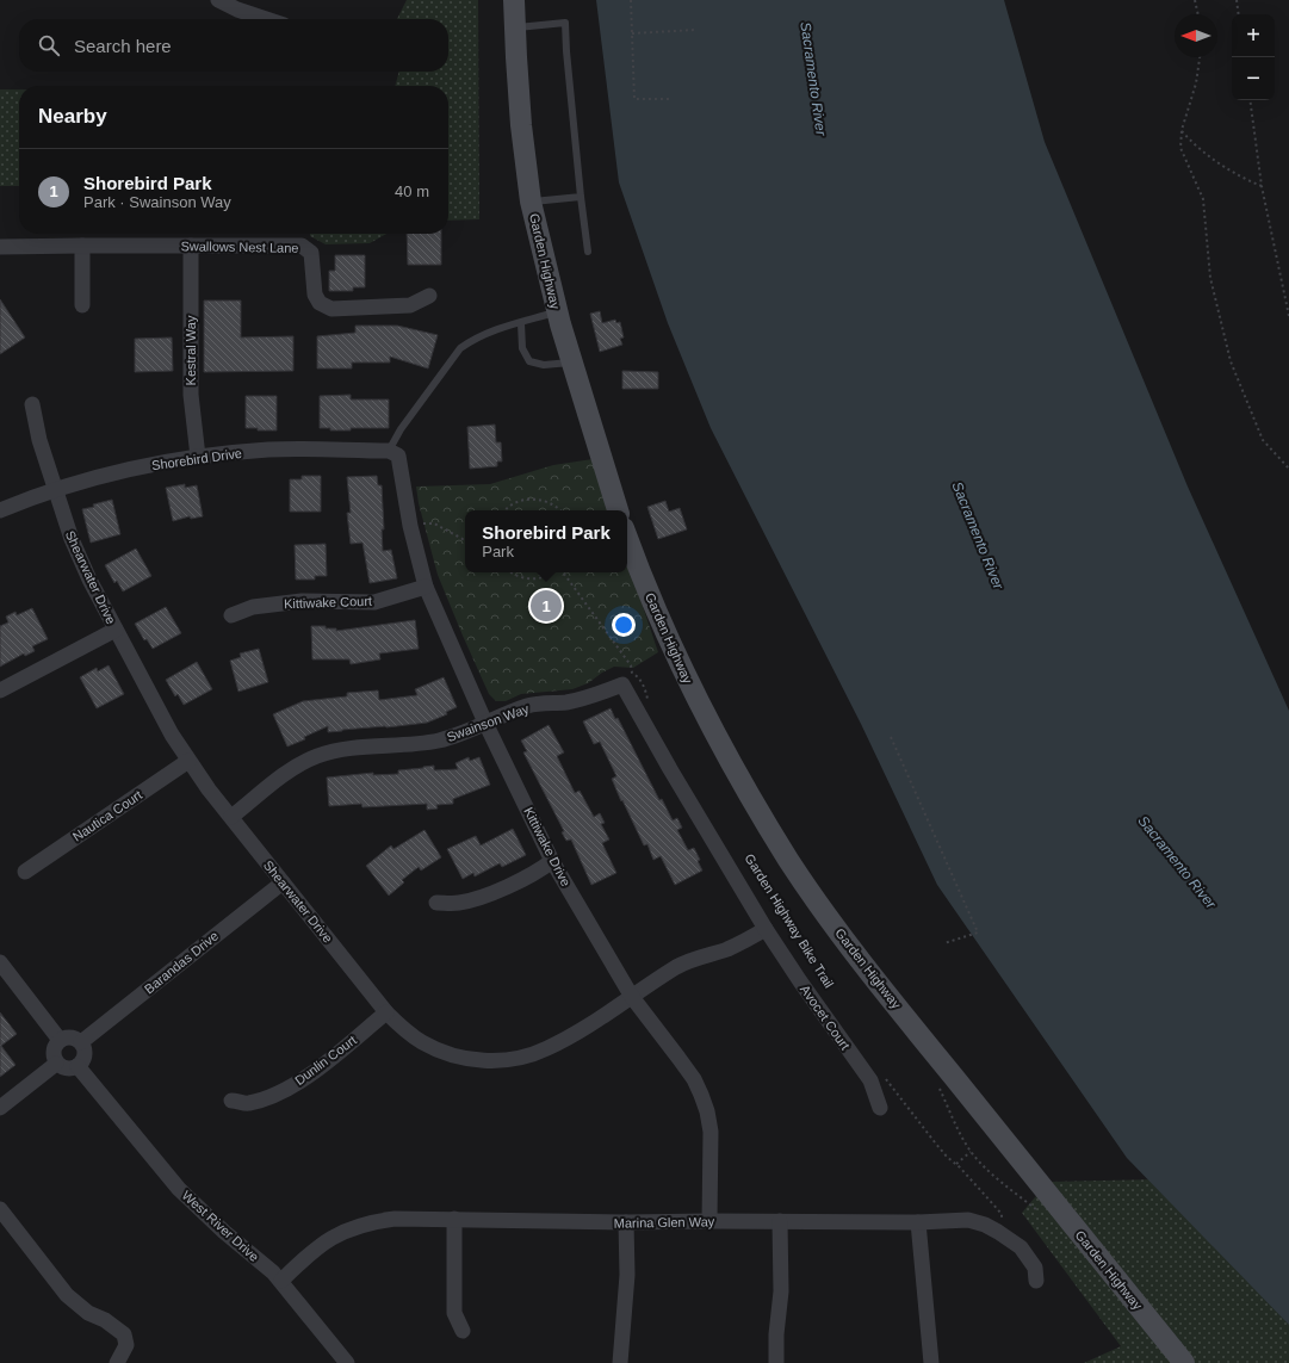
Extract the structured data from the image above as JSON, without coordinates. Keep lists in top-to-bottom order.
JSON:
{
  "streets": {
    "main road": ["Garden Highway"],
    "street": [
      "Swallows Nest Lane",
      "Kestral Way",
      "Shorebird Drive",
      "Shearwater Drive",
      "Kittiwake Court",
      "Swainson Way",
      "Nautica Court",
      "Kittiwake Drive",
      "Barandas Drive",
      "Avocet Court",
      "Dunlin Court",
      "Marina Glen Way",
      "West River Drive"
    ]
  },
  "crossings": [
    ["Swallows Nest Lane", "Kestral Way"],
    ["Kestral Way", "Shorebird Drive"],
    ["Shorebird Drive", "Shearwater Drive"],
    ["Shorebird Drive", "Kittiwake Drive"],
    ["Shearwater Drive", "Swainson Way"],
    ["Shearwater Drive", "Nautica Court"],
    ["Shearwater Drive", "Kittiwake Drive"],
    ["Shearwater Drive", "Barandas Drive"],
    ["Shearwater Drive", "Avocet Court"],
    ["Shearwater Drive", "Dunlin Court"],
    ["Kittiwake Court", "Kittiwake Drive"],
    ["Swainson Way", "Kittiwake Drive"],
    ["Swainson Way", "Avocet Court"],
    ["Kittiwake Drive", "Marina Glen Way"],
    ["Barandas Drive", "West River Drive"],
    ["Marina Glen Way", "West River Drive"]
  ],
  "water": ["Sacramento River"],
  "north": "left",
  "page": {
    "map_buttons": ["+", "−"],
    "search": "Search here",
    "heading": "Nearby",
    "list": [
      {
        "mark": "1",
        "name": "Shorebird Park",
        "note": "Park · Swainson Way",
        "value": "40 m"
      }
    ],
    "popup": ["Shorebird Park", "Park"],
    "pins": "1"
  }
}
